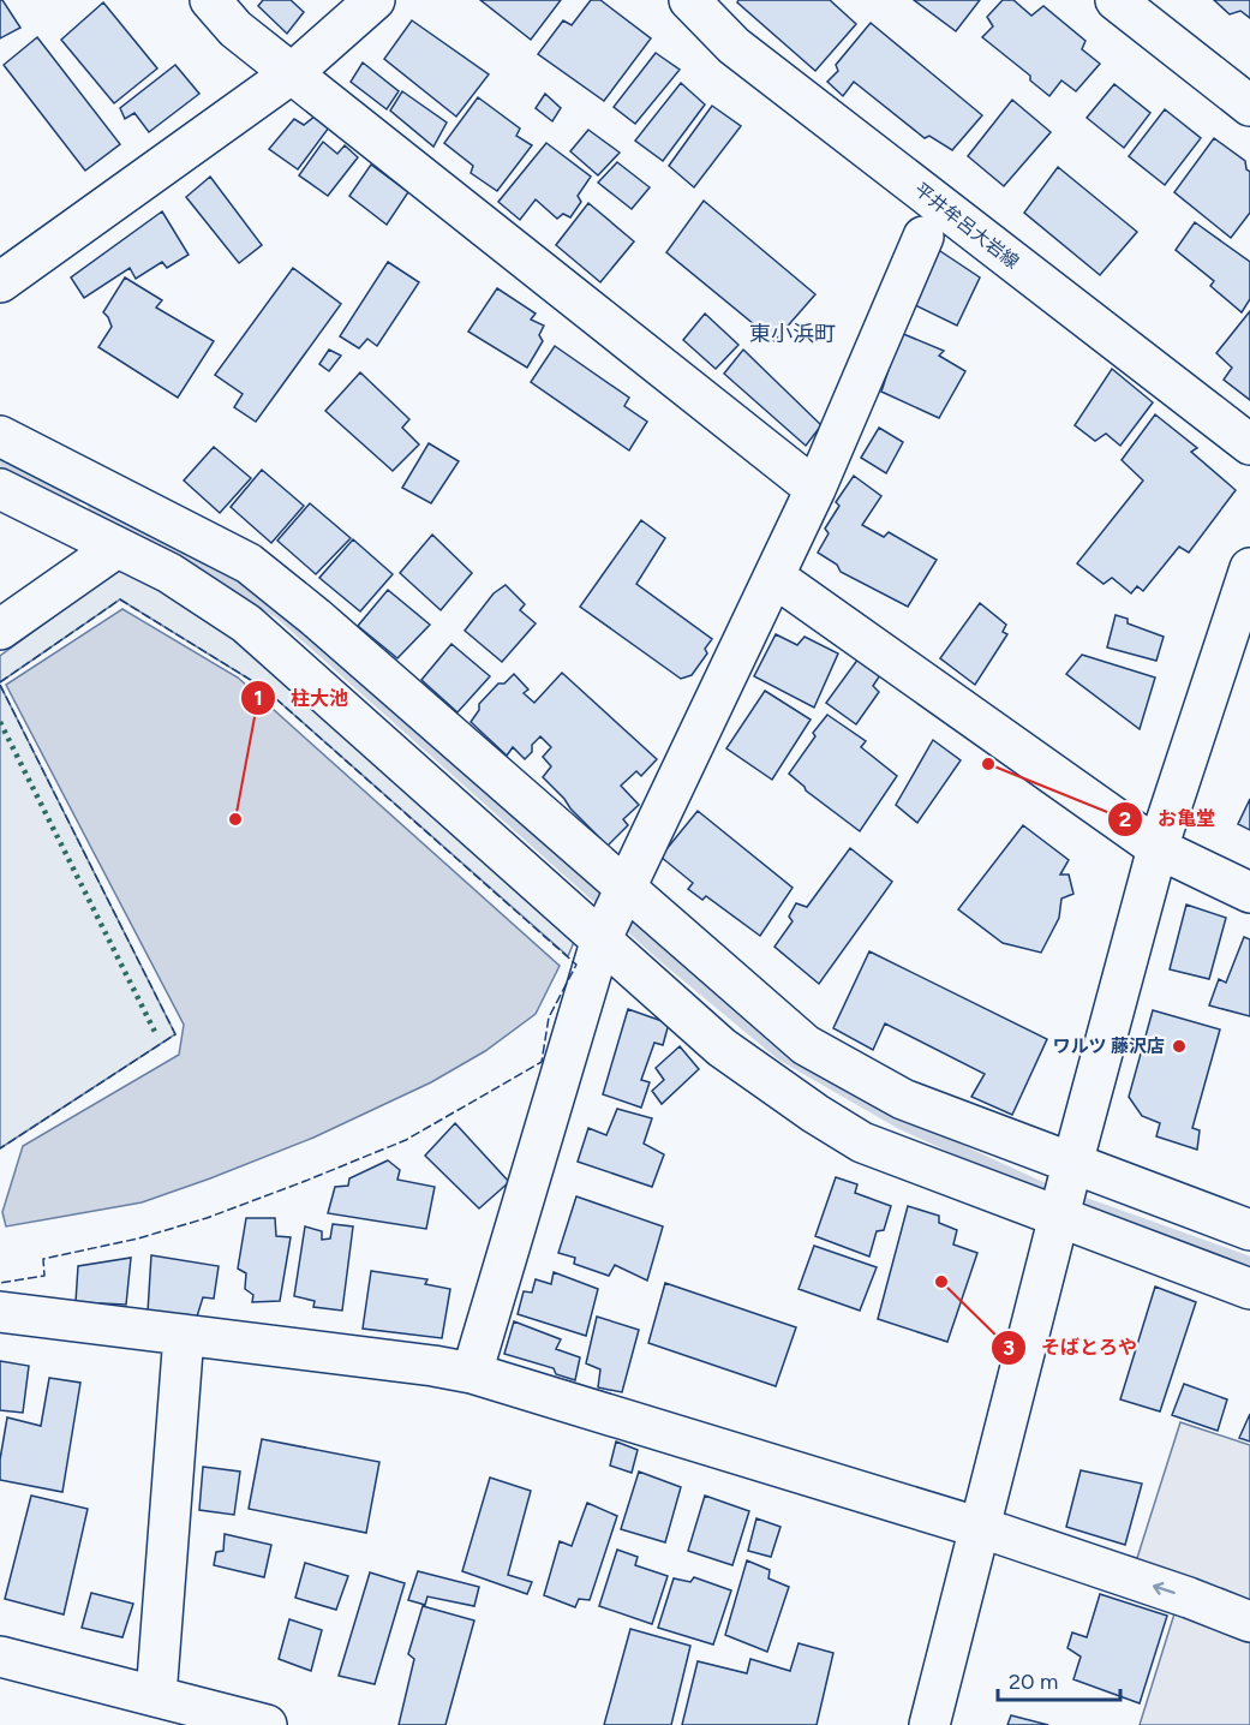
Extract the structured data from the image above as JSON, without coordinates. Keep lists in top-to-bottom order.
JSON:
{
  "streets": {
    "street": ["平井牟呂大岩線"]
  },
  "districts": ["東小浜町"],
  "places": [
    "お亀堂",
    "柱大池",
    "ワルツ 藤沢店",
    "そばとろや"
  ],
  "scale_bar": "20 m"
}
